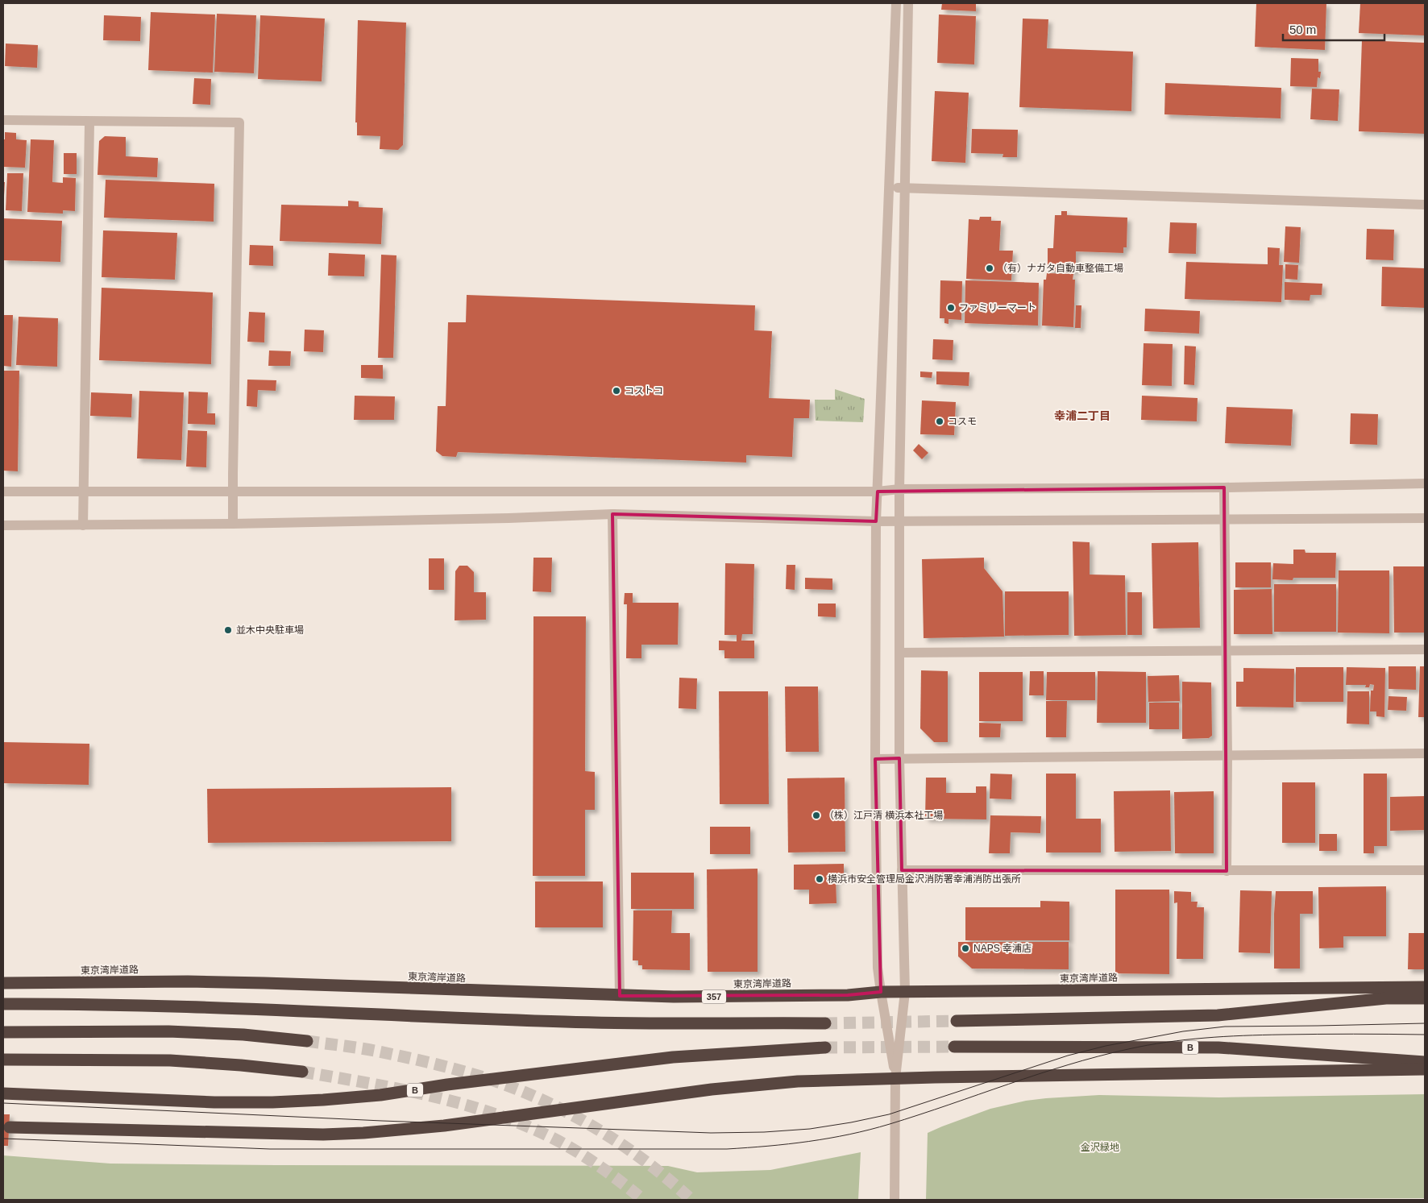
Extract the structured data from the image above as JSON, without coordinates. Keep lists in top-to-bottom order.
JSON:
{
  "streets": {
    "highway": ["東京湾岸道路", "357", "B"]
  },
  "districts": ["幸浦二丁目"],
  "parks": ["金沢緑地"],
  "places": [
    "（有）ナガタ自動車整備工場",
    "ファミリーマート",
    "コストコ",
    "コスモ",
    "並木中央駐車場",
    "（株）江戸清 横浜本社工場",
    "横浜市安全管理局金沢消防署幸浦消防出張所",
    "NAPS 幸浦店"
  ],
  "scale_bar": "50 m"
}
